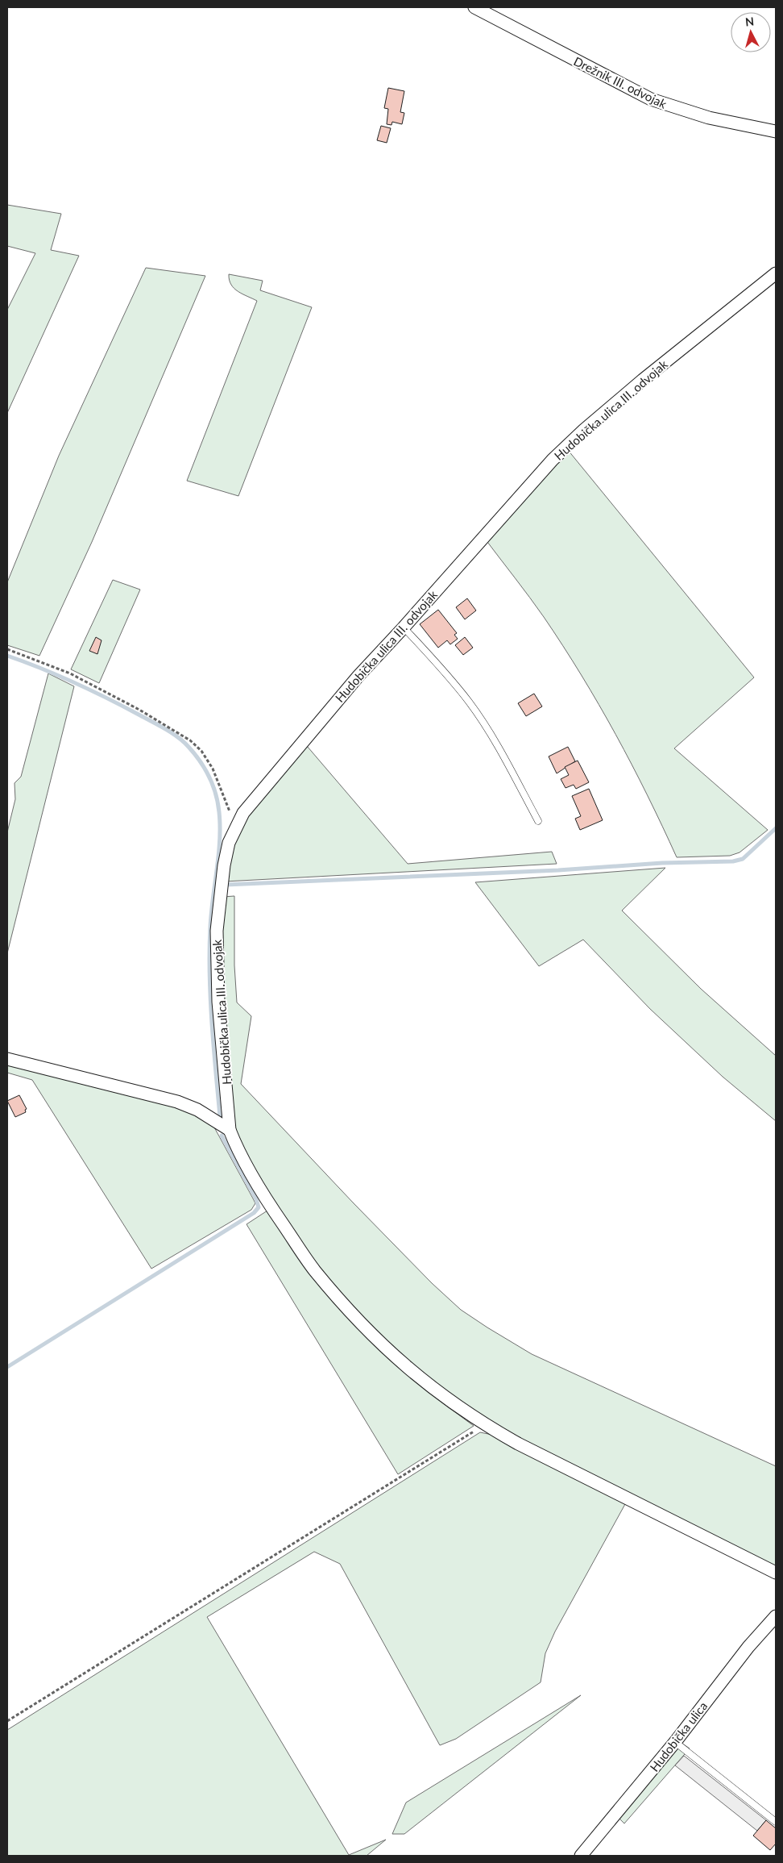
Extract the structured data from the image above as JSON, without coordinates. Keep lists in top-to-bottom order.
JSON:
{
  "streets": {
    "street": ["Drežnik III. odvojak", "Hudobička ulica III. odvojak", "Hudobička ulica"]
  },
  "north": "top"
}
